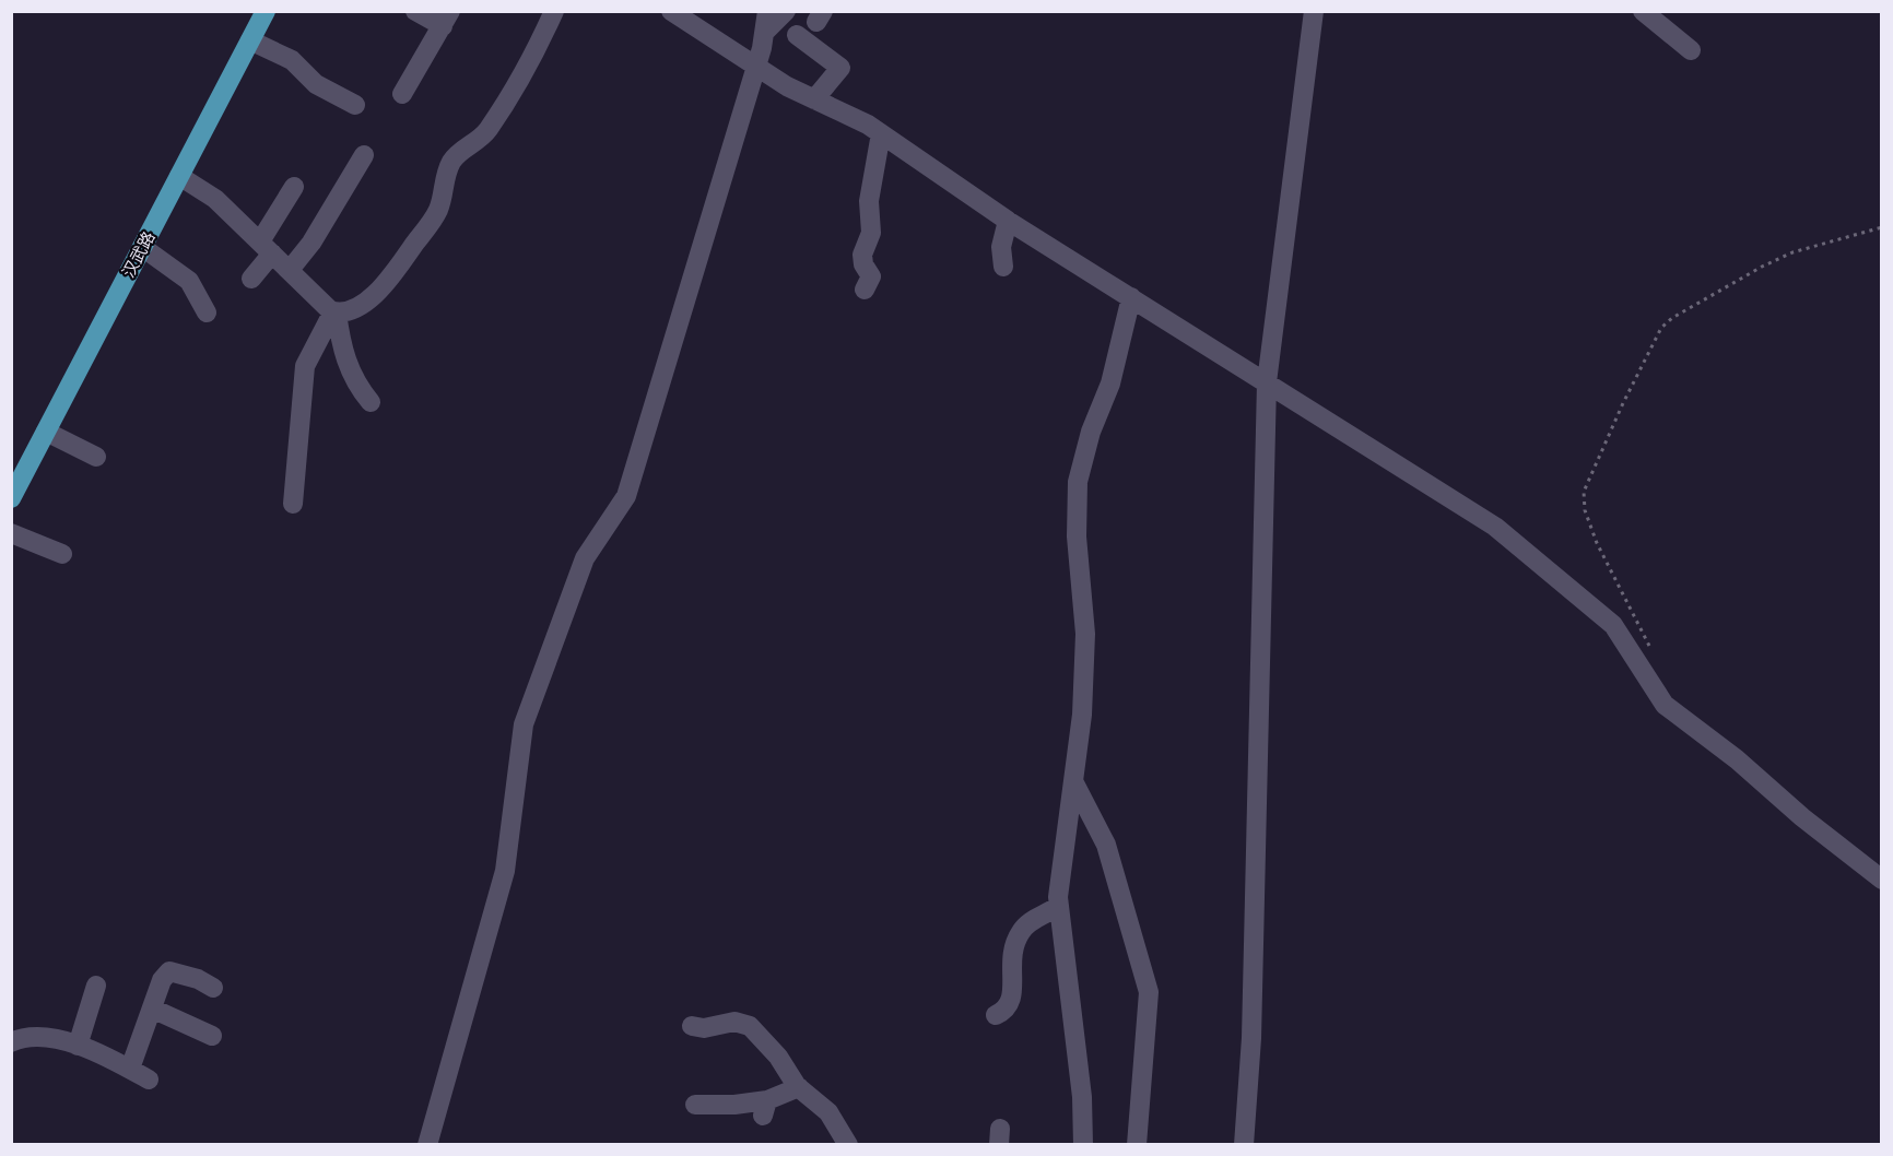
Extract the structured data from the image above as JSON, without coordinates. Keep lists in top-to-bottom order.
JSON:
{
  "streets": {
    "main road": ["汉武路"]
  }
}
